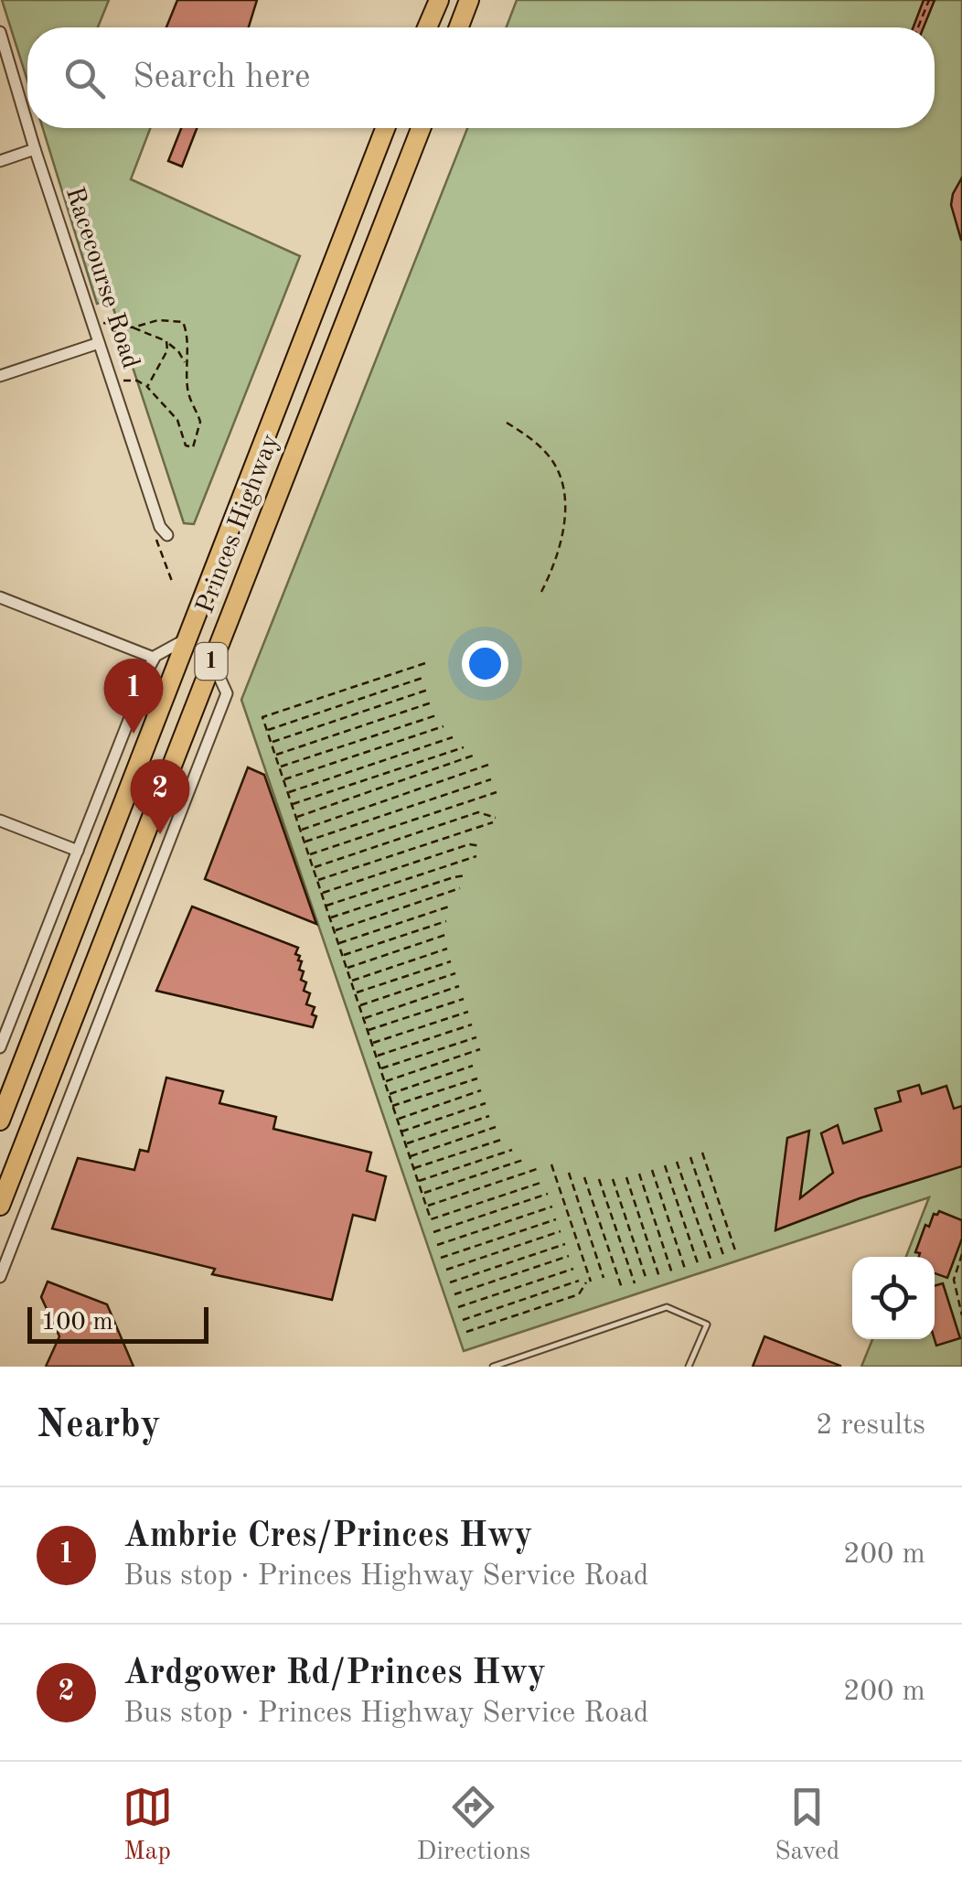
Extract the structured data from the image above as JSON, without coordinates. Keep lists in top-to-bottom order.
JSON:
{
  "streets": {
    "highway": ["Princes Highway", "1"],
    "street": ["Racecourse Road"]
  },
  "scale_bar": "100 m",
  "page": {
    "search": "Search here",
    "pins": ["1", "2"],
    "scale": "100 m",
    "heading": ["Nearby", "2 results"],
    "list": [
      {
        "mark": "1",
        "name": "Ambrie Cres/Princes Hwy",
        "note": "Bus stop · Princes Highway Service Road",
        "value": "200 m"
      },
      {
        "mark": "2",
        "name": "Ardgower Rd/Princes Hwy",
        "note": "Bus stop · Princes Highway Service Road",
        "value": "200 m"
      }
    ],
    "nav": ["Map", "Directions", "Saved"]
  }
}
